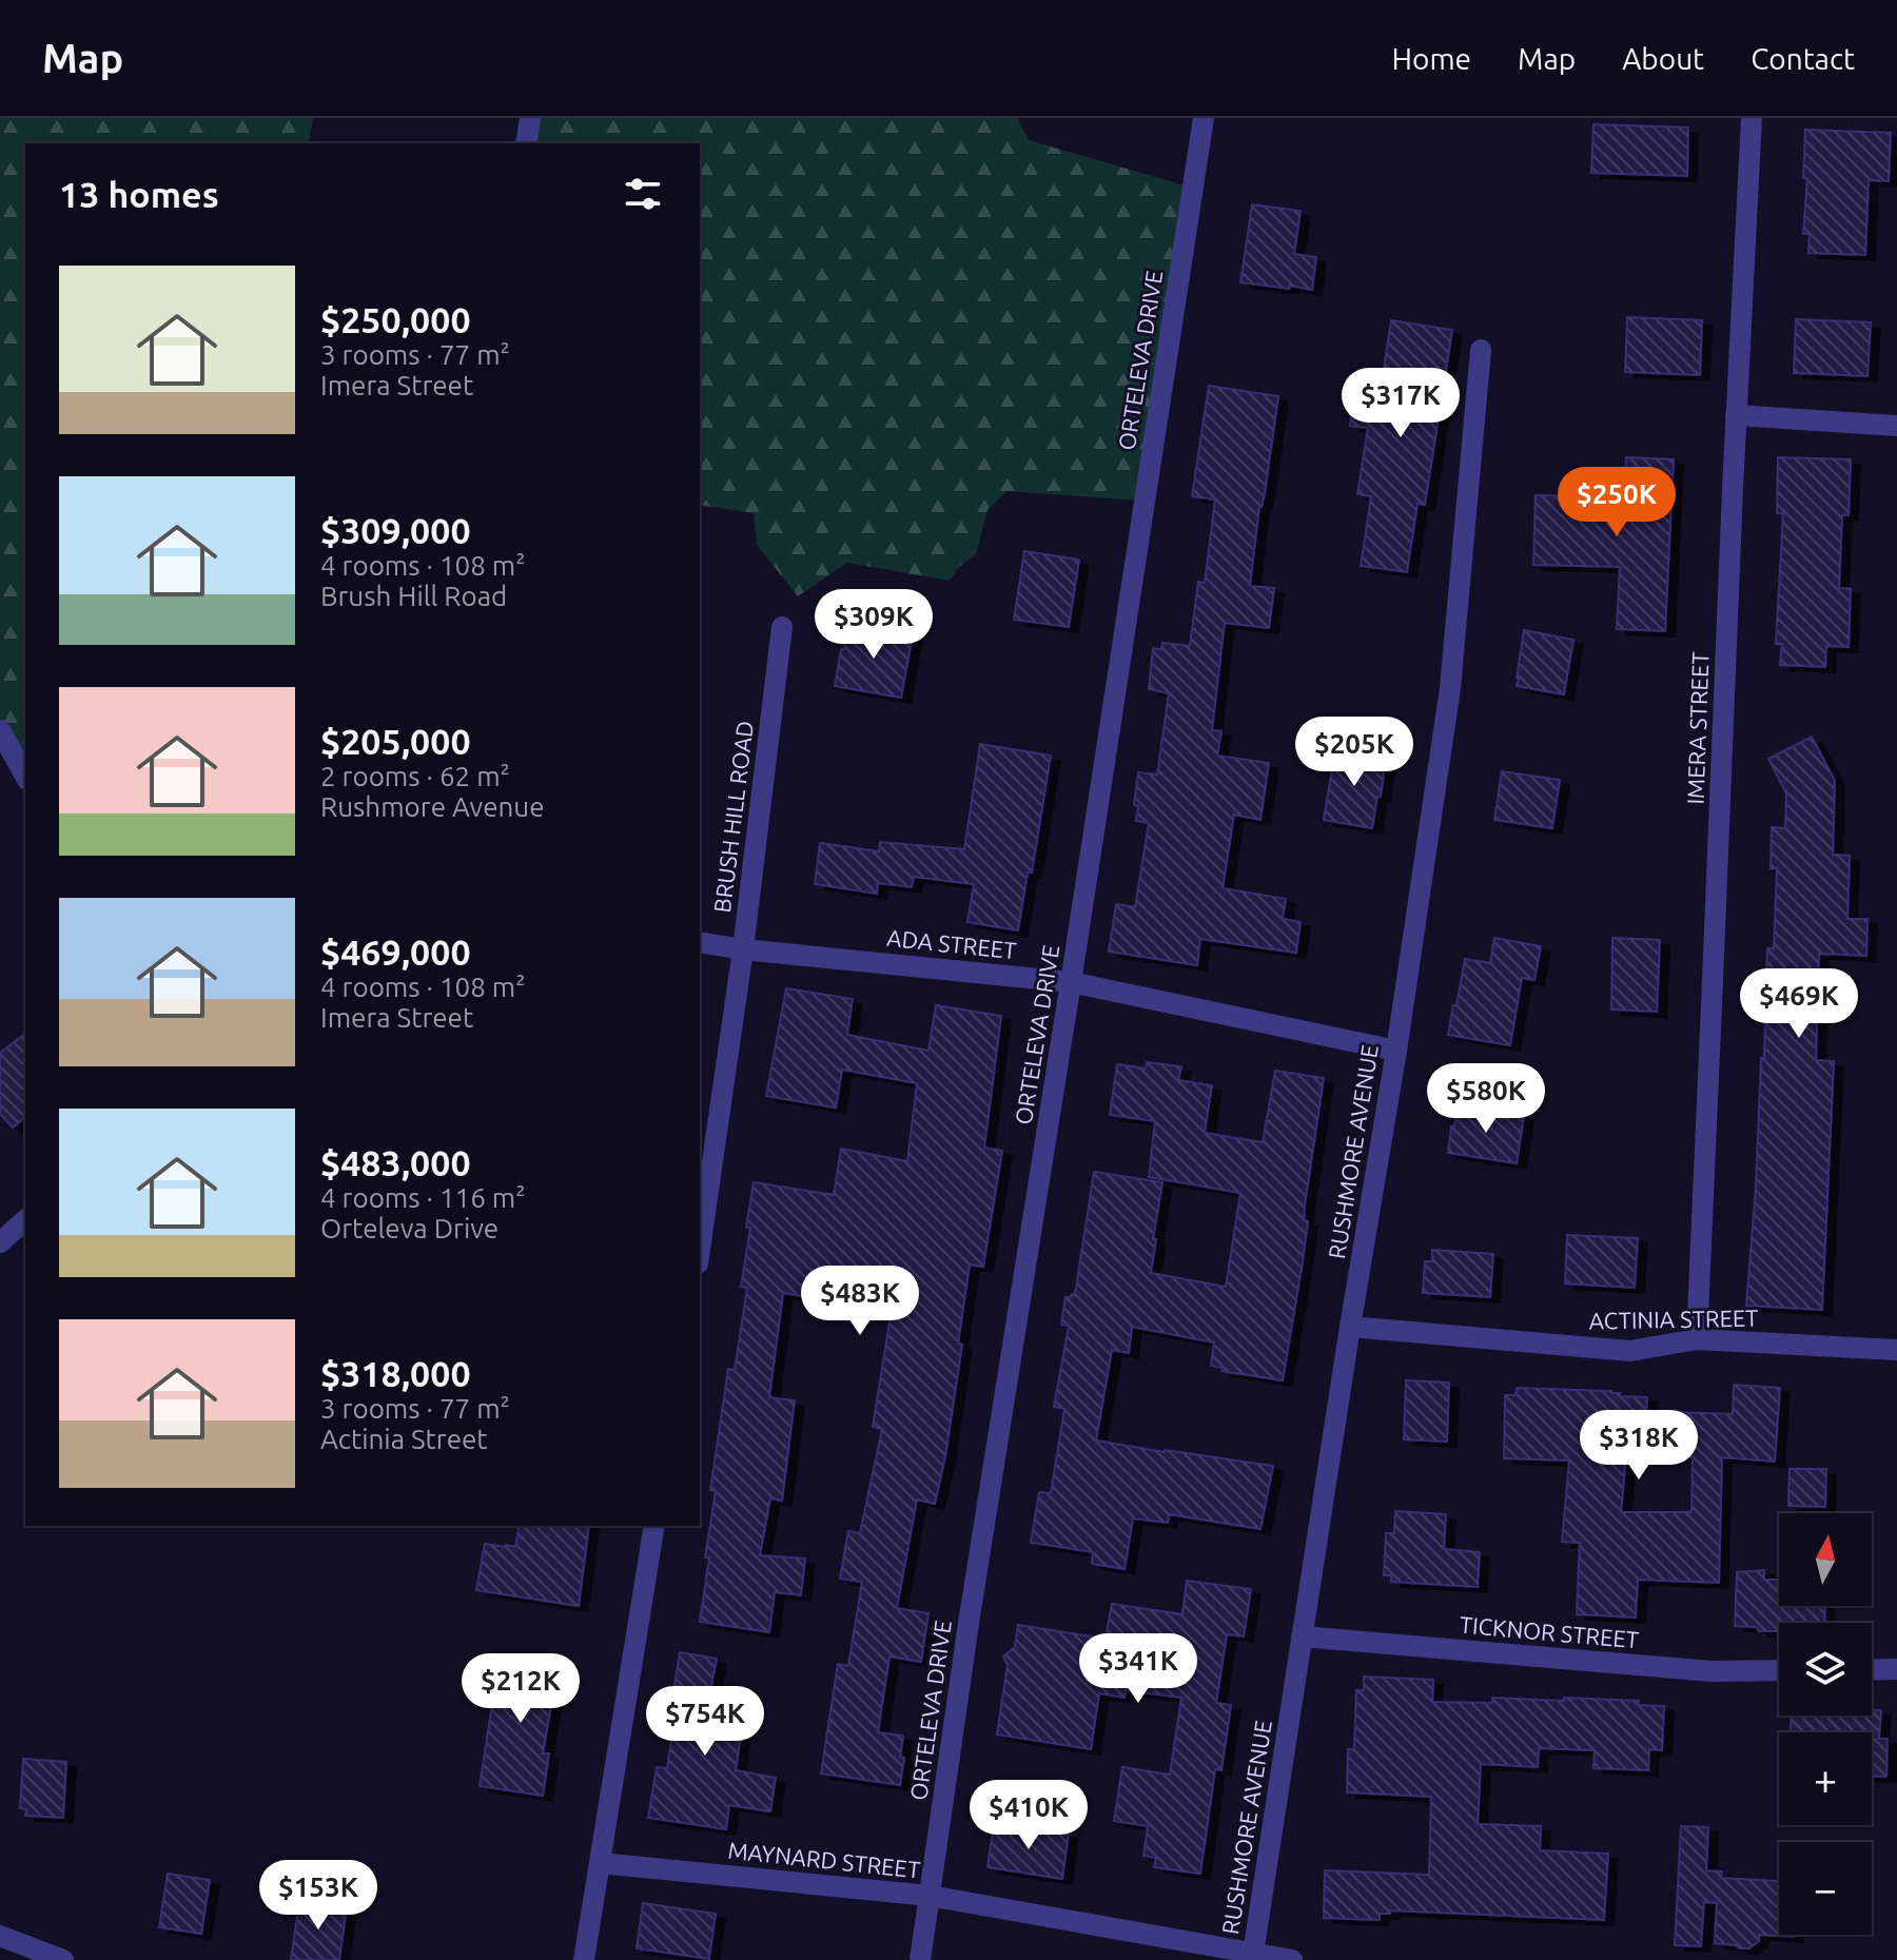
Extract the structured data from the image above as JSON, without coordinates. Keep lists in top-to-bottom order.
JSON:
{
  "streets": {
    "street": [
      "ORTELEVA DRIVE",
      "IMERA STREET",
      "BRUSH HILL ROAD",
      "ADA STREET",
      "RUSHMORE AVENUE",
      "ACTINIA STREET",
      "TICKNOR STREET",
      "MAYNARD STREET"
    ]
  },
  "crossings": [
    ["ORTELEVA DRIVE", "ADA STREET"],
    ["ORTELEVA DRIVE", "MAYNARD STREET"],
    ["IMERA STREET", "ACTINIA STREET"],
    ["BRUSH HILL ROAD", "ADA STREET"],
    ["ADA STREET", "RUSHMORE AVENUE"],
    ["RUSHMORE AVENUE", "ACTINIA STREET"],
    ["RUSHMORE AVENUE", "TICKNOR STREET"],
    ["RUSHMORE AVENUE", "MAYNARD STREET"]
  ],
  "north": "top",
  "page": {
    "header": "Map",
    "nav": [
      "Home",
      "Map",
      "About",
      "Contact"
    ],
    "heading": "13 homes",
    "list": [
      {
        "name": "$250,000",
        "note": "3 rooms · 77 m² · Imera Street"
      },
      {
        "name": "$309,000",
        "note": "4 rooms · 108 m² · Brush Hill Road"
      },
      {
        "name": "$205,000",
        "note": "2 rooms · 62 m² · Rushmore Avenue"
      },
      {
        "name": "$469,000",
        "note": "4 rooms · 108 m² · Imera Street"
      },
      {
        "name": "$483,000",
        "note": "4 rooms · 116 m² · Orteleva Drive"
      },
      {
        "name": "$318,000",
        "note": "3 rooms · 77 m² · Actinia Street"
      }
    ],
    "price": [
      "$317K",
      "$250K",
      "$309K",
      "$205K",
      "$469K",
      "$580K",
      "$483K",
      "$318K",
      "$341K",
      "$212K",
      "$754K",
      "$410K",
      "$153K"
    ],
    "map_buttons": ["+", "−"]
  }
}
